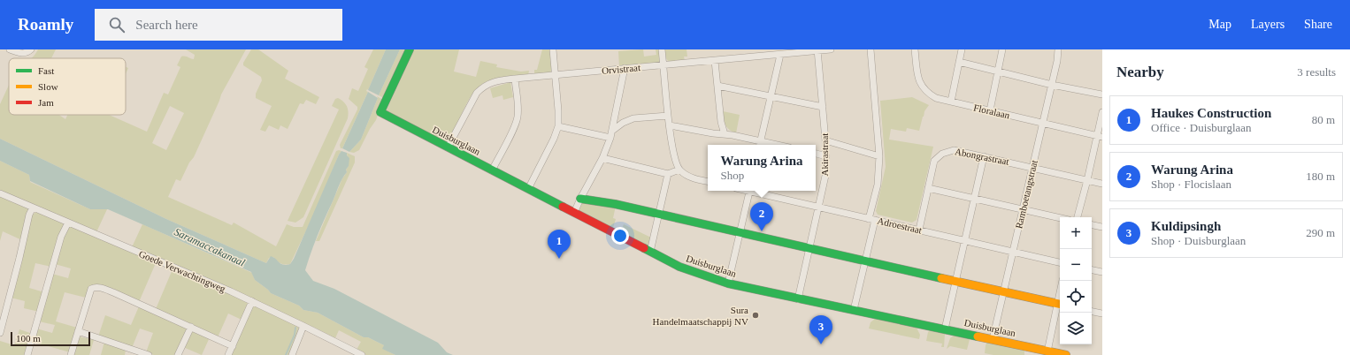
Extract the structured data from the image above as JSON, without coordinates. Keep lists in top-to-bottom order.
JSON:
{
  "streets": {
    "street": [
      "Orvistraat",
      "Floralaan",
      "Duisburglaan",
      "Akirastraat",
      "Abongrastraat",
      "Ramboetangstraat",
      "Adroestraat",
      "Goede Verwachtingweg"
    ]
  },
  "crossings": [
    ["Orvistraat", "Duisburglaan"],
    ["Orvistraat", "Akirastraat"],
    ["Floralaan", "Ramboetangstraat"],
    ["Duisburglaan", "Akirastraat"],
    ["Duisburglaan", "Ramboetangstraat"],
    ["Akirastraat", "Adroestraat"],
    ["Abongrastraat", "Ramboetangstraat"],
    ["Abongrastraat", "Adroestraat"],
    ["Ramboetangstraat", "Adroestraat"]
  ],
  "water": ["Saramaccakanaal"],
  "places": ["Sura Handelmaatschappij NV"],
  "legend": ["Fast", "Slow", "Jam"],
  "scale_bar": "100 m",
  "page": {
    "header": "Roamly",
    "search": "Search here",
    "nav": ["Map", "Layers", "Share"],
    "heading": ["Nearby", "3 results"],
    "list": [
      {
        "mark": "1",
        "name": "Haukes Construction",
        "note": "Office · Duisburglaan",
        "value": "80 m"
      },
      {
        "mark": "2",
        "name": "Warung Arina",
        "note": "Shop · Flocislaan",
        "value": "180 m"
      },
      {
        "mark": "3",
        "name": "Kuldipsingh",
        "note": "Shop · Duisburglaan",
        "value": "290 m"
      }
    ],
    "popup": ["Warung Arina", "Shop"],
    "pins": ["2", "1", "3"],
    "map_buttons": ["+", "−"],
    "scale": "100 m"
  }
}
